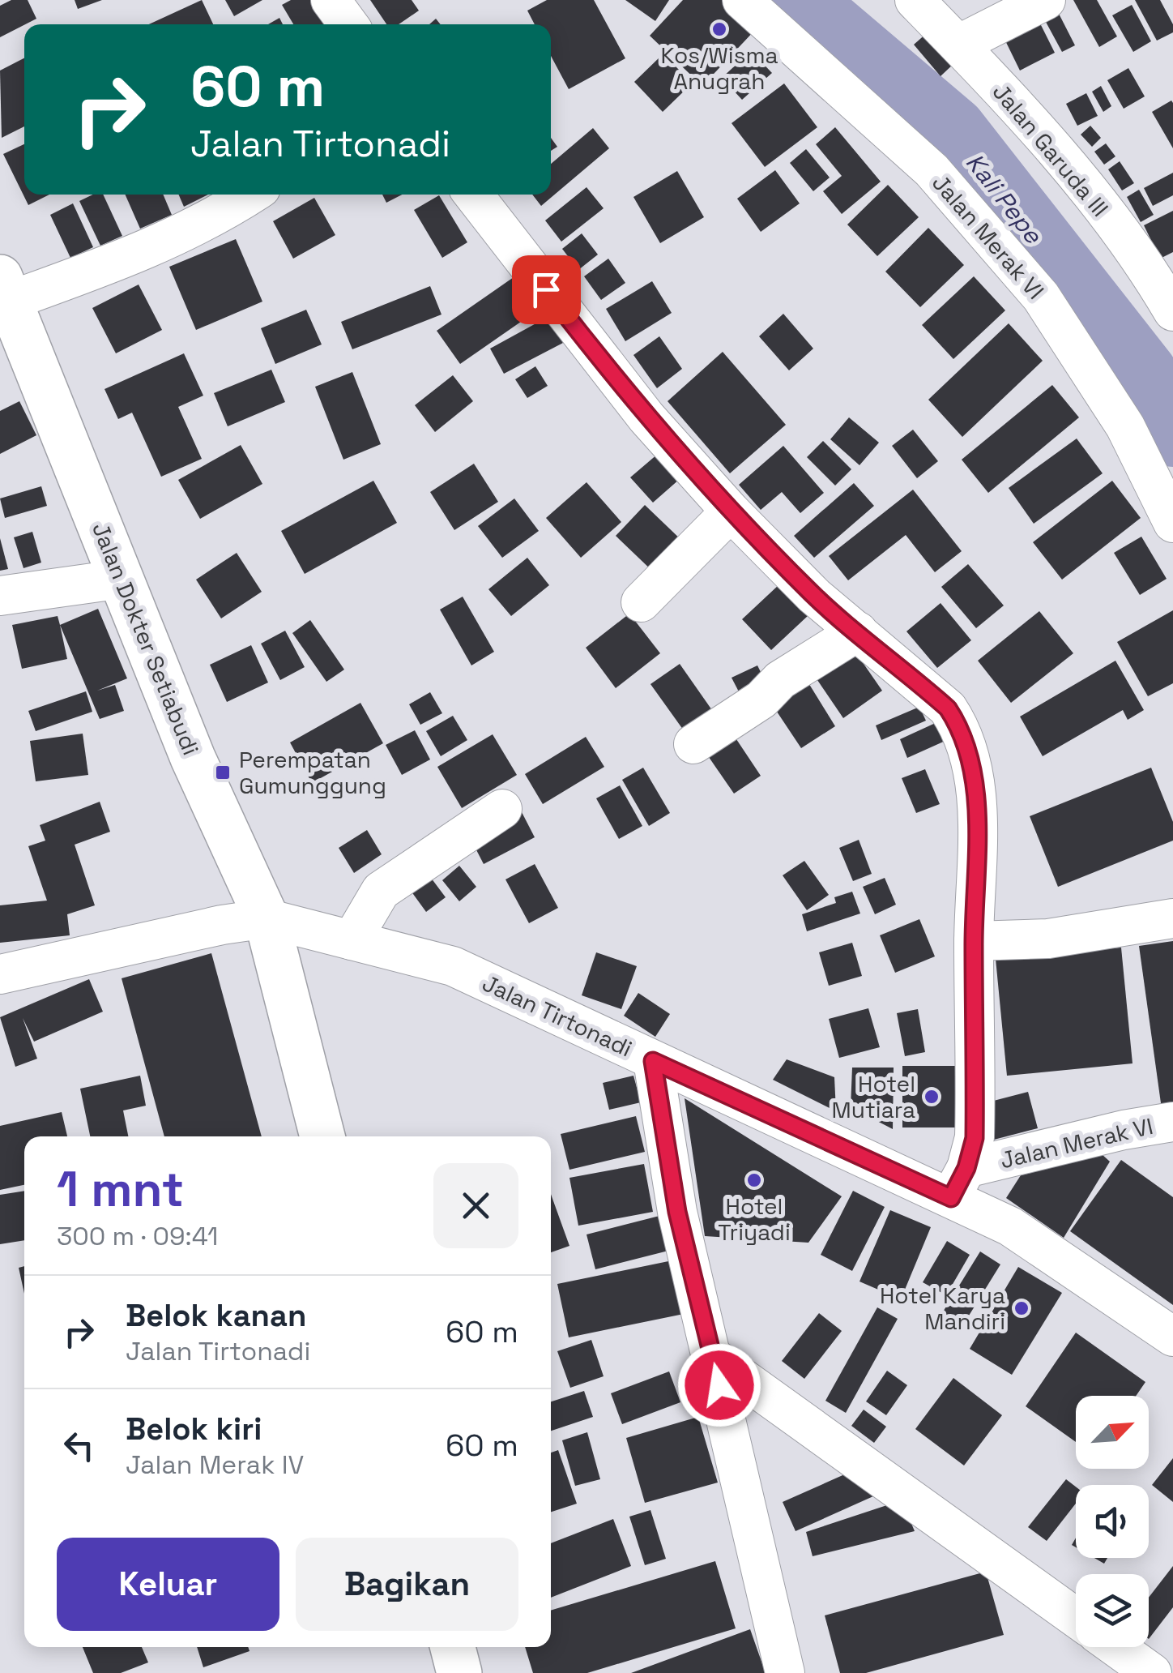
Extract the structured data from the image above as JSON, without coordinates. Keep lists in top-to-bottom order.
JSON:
{
  "streets": {
    "street": [
      "Jalan Garuda III",
      "Jalan Merak VI",
      "Jalan Dokter Setiabudi",
      "Jalan Tirtonadi"
    ]
  },
  "crossings": [
    ["Jalan Merak VI", "Jalan Tirtonadi"],
    ["Jalan Dokter Setiabudi", "Jalan Tirtonadi"]
  ],
  "water": ["Kali Pepe"],
  "places": {
    "other": [
      "Kos/Wisma Anugrah",
      "Hotel Mutiara",
      "Hotel Triyadi",
      "Hotel Karya Mandiri"
    ],
    "transit": ["Perempatan Gumunggung"]
  },
  "north": "top right",
  "page": {
    "turn": ["60 m", "Jalan Tirtonadi"],
    "heading": ["1 mnt", "300 m · 09:41"],
    "list": [
      {
        "name": "Belok kanan",
        "note": "Jalan Tirtonadi",
        "value": "60 m"
      },
      {
        "name": "Belok kiri",
        "note": "Jalan Merak IV",
        "value": "60 m"
      }
    ],
    "buttons": ["Keluar", "Bagikan"]
  }
}
